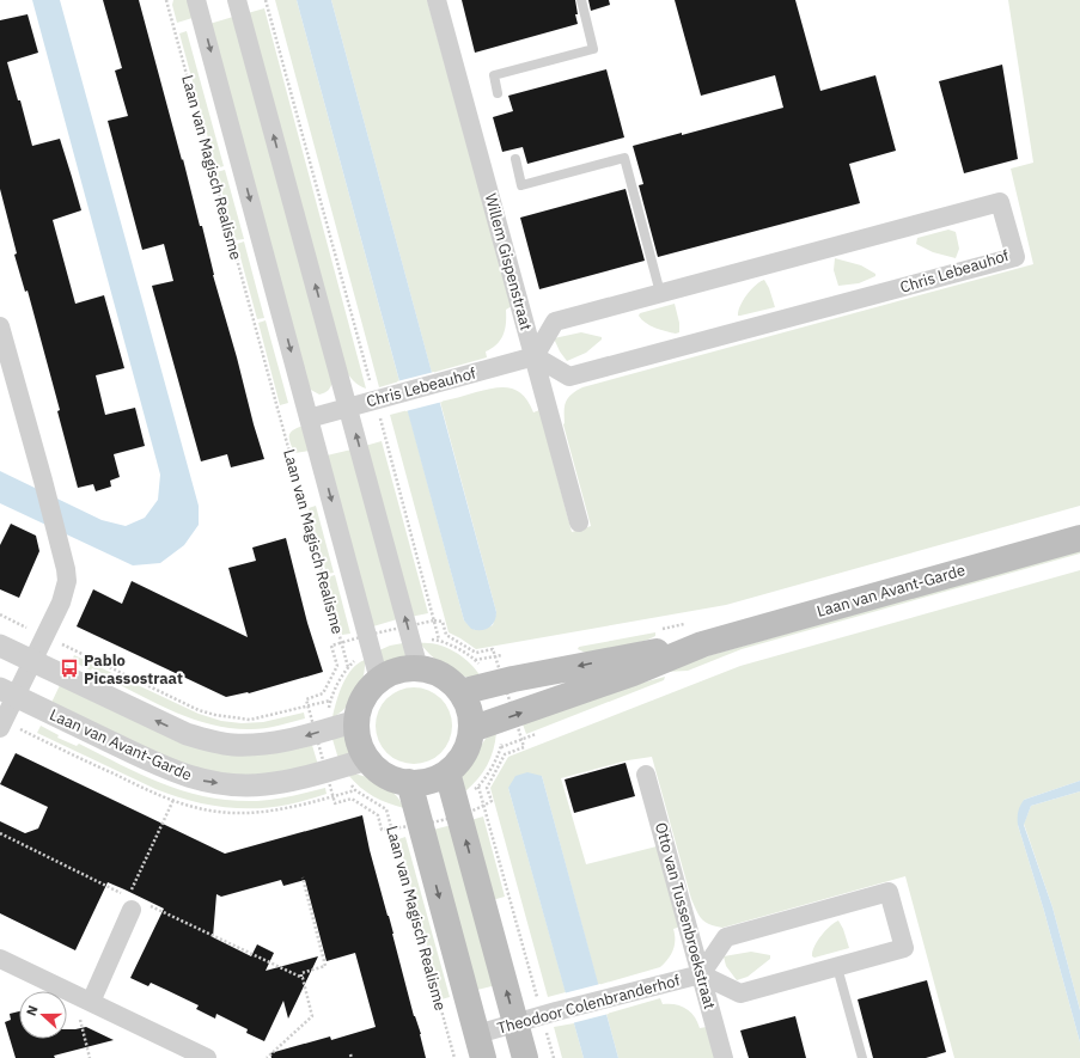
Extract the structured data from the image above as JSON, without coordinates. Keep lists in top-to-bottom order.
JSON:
{
  "streets": {
    "main road": ["Laan van Magisch Realisme", "Laan van Avant-Garde"],
    "street": [
      "Willem Gispenstraat",
      "Chris Lebeauhof",
      "Otto van Tussenbroekstraat",
      "Theodoor Colenbranderhof"
    ]
  },
  "crossings": [
    ["Laan van Magisch Realisme", "Chris Lebeauhof"],
    ["Laan van Magisch Realisme", "Laan van Avant-Garde"],
    ["Laan van Magisch Realisme", "Theodoor Colenbranderhof"],
    ["Willem Gispenstraat", "Chris Lebeauhof"],
    ["Otto van Tussenbroekstraat", "Theodoor Colenbranderhof"]
  ],
  "places": {
    "bus stop": ["Pablo Picassostraat"]
  },
  "north": "left"
}
